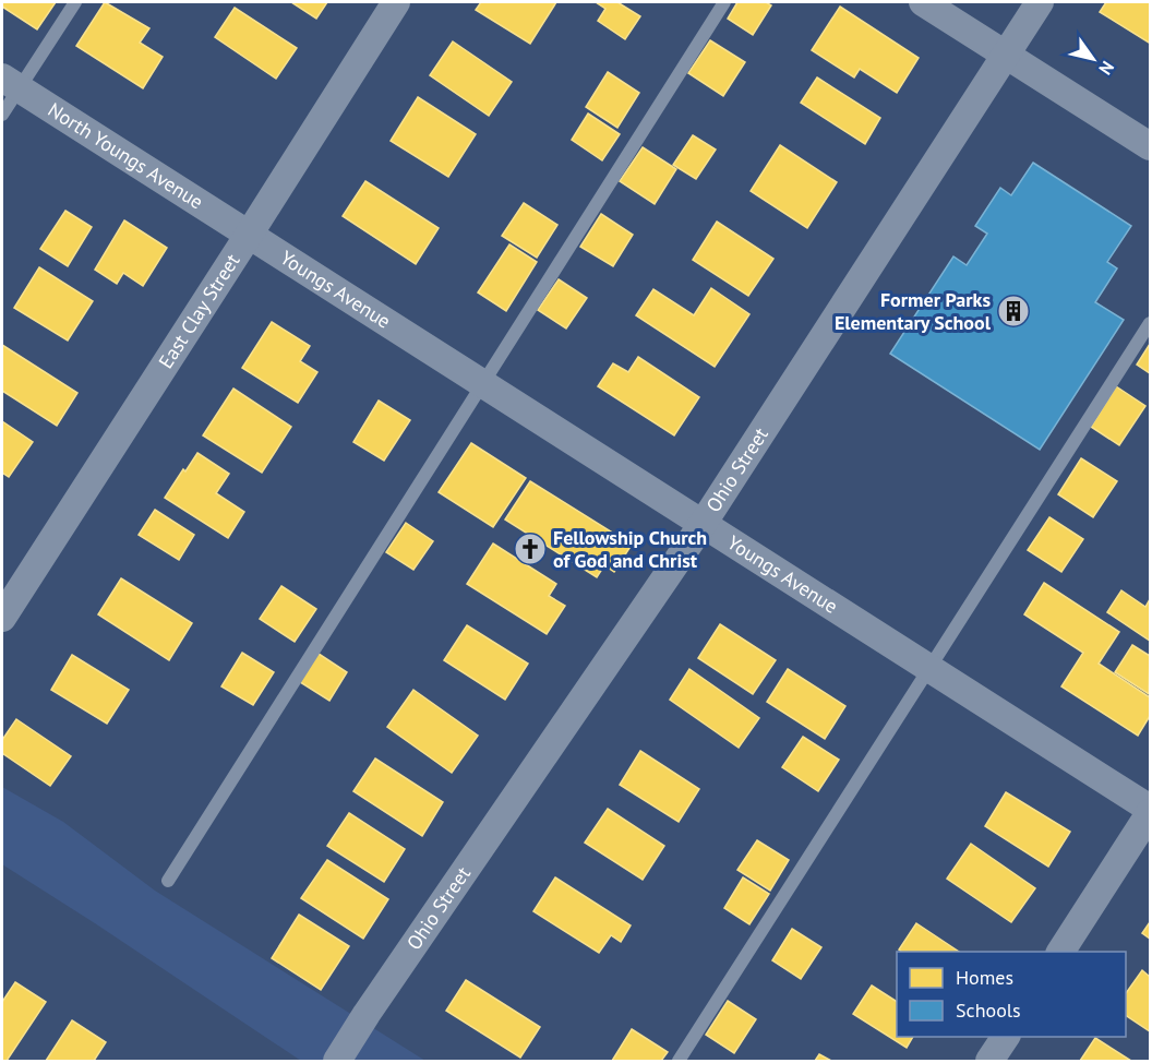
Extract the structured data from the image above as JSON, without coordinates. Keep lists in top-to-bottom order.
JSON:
{
  "streets": {
    "street": [
      "North Youngs Avenue",
      "Youngs Avenue",
      "East Clay Street",
      "Ohio Street"
    ]
  },
  "crossings": [
    ["North Youngs Avenue", "Youngs Avenue"],
    ["North Youngs Avenue", "East Clay Street"],
    ["Youngs Avenue", "East Clay Street"],
    ["Youngs Avenue", "Ohio Street"]
  ],
  "places": {
    "building": ["Former Parks Elementary School"],
    "church": ["Fellowship Church of God and Christ"]
  },
  "legend": ["Homes", "Schools"],
  "north": "bottom right"
}
